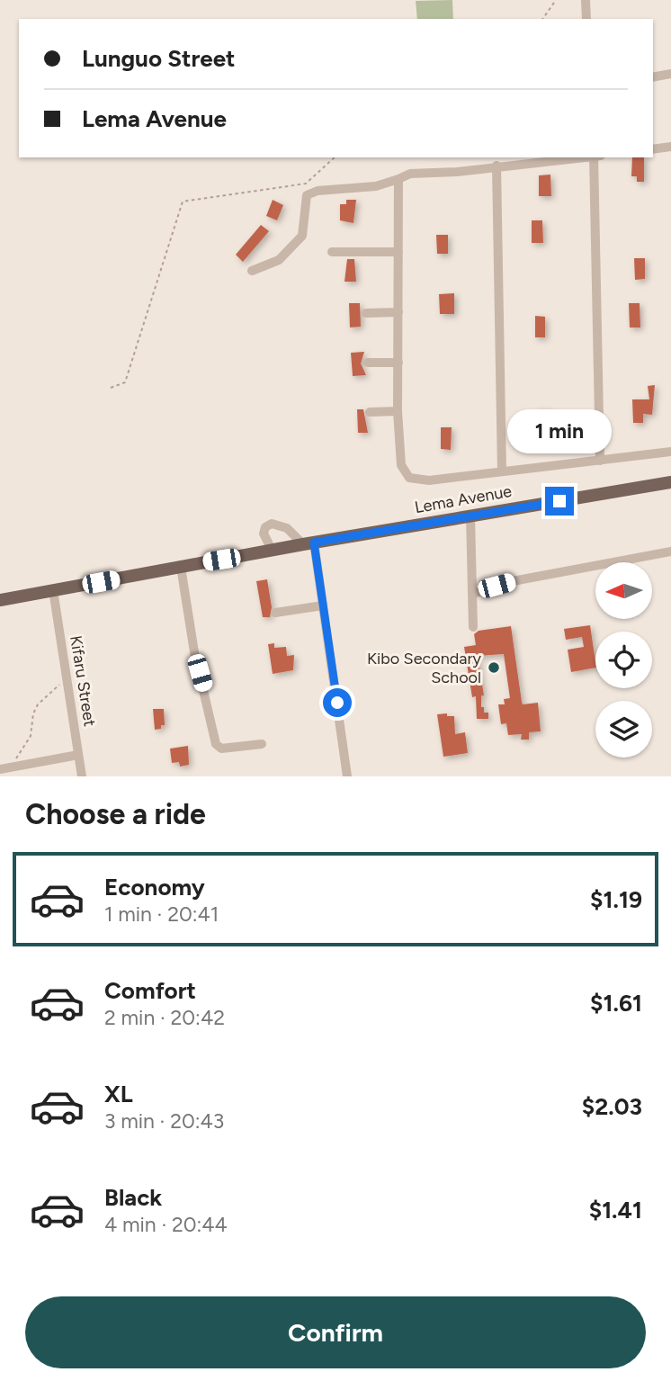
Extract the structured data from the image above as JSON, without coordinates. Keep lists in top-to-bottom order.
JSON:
{
  "streets": {
    "main road": ["Lema Avenue"],
    "street": ["Kifaru Street"]
  },
  "crossings": [
    ["Lema Avenue", "Kifaru Street"]
  ],
  "places": ["Kibo Secondary School"],
  "north": "left",
  "page": {
    "banner": ["Lunguo Street", "Lema Avenue"],
    "bubble": "1 min",
    "heading": "Choose a ride",
    "list": [
      {
        "name": "Economy",
        "note": "1 min · 20:41",
        "value": "$1.19"
      },
      {
        "name": "Comfort",
        "note": "2 min · 20:42",
        "value": "$1.61"
      },
      {
        "name": "XL",
        "note": "3 min · 20:43",
        "value": "$2.03"
      },
      {
        "name": "Black",
        "note": "4 min · 20:44",
        "value": "$1.41"
      }
    ],
    "buttons": "Confirm"
  }
}
